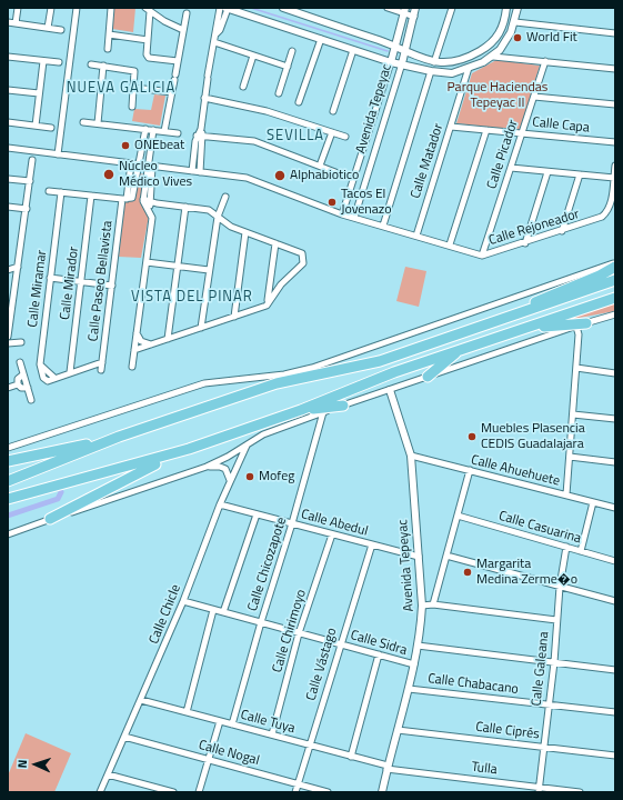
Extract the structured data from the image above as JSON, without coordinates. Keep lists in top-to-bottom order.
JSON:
{
  "streets": {
    "street": [
      "Avenida Tepeyac",
      "Calle Capa",
      "Calle Picador",
      "Calle Matador",
      "Calle Rejoneador",
      "Calle Paseo Bellavista",
      "Calle Mirador",
      "Calle Miramar",
      "Calle Ahuehuete",
      "Calle Abedul",
      "Calle Casuarina",
      "Calle Chicozapote",
      "Calle Chicle",
      "Calle Chirimoyo",
      "Calle Sidra",
      "Calle Vástago",
      "Calle Galeana",
      "Calle Chabacano",
      "Calle Tuya",
      "Calle Ciprés",
      "Calle Nogal",
      "Tulla"
    ]
  },
  "crossings": [
    ["Avenida Tepeyac", "Calle Rejoneador"],
    ["Avenida Tepeyac", "Calle Ahuehuete"],
    ["Avenida Tepeyac", "Calle Abedul"],
    ["Avenida Tepeyac", "Calle Sidra"],
    ["Avenida Tepeyac", "Calle Chabacano"],
    ["Avenida Tepeyac", "Calle Tuya"],
    ["Avenida Tepeyac", "Calle Ciprés"],
    ["Avenida Tepeyac", "Tulla"],
    ["Calle Capa", "Calle Picador"],
    ["Calle Capa", "Calle Matador"],
    ["Calle Picador", "Calle Rejoneador"],
    ["Calle Matador", "Calle Rejoneador"],
    ["Calle Rejoneador", "Calle Paseo Bellavista"],
    ["Calle Mirador", "Calle Miramar"],
    ["Calle Abedul", "Calle Chicozapote"],
    ["Calle Abedul", "Calle Chicle"],
    ["Calle Abedul", "Calle Chirimoyo"],
    ["Calle Abedul", "Calle Vástago"],
    ["Calle Casuarina", "Calle Galeana"],
    ["Calle Chicozapote", "Calle Sidra"],
    ["Calle Chicozapote", "Calle Tuya"],
    ["Calle Chicle", "Calle Sidra"],
    ["Calle Chicle", "Calle Tuya"],
    ["Calle Chicle", "Calle Nogal"],
    ["Calle Chirimoyo", "Calle Sidra"],
    ["Calle Chirimoyo", "Calle Tuya"],
    ["Calle Sidra", "Calle Vástago"],
    ["Calle Sidra", "Calle Galeana"],
    ["Calle Vástago", "Calle Tuya"],
    ["Calle Vástago", "Calle Nogal"],
    ["Calle Galeana", "Calle Chabacano"],
    ["Calle Galeana", "Calle Ciprés"],
    ["Calle Galeana", "Tulla"],
    ["Calle Tuya", "Tulla"]
  ],
  "districts": ["NUEVA GALICIA", "SEVILLA", "VISTA DEL PINAR"],
  "parks": ["Parque Haciendas Tepeyac II"],
  "places": [
    "World Fit",
    "ONEbeat",
    "Núcleo Médico Vives",
    "Alphabiotico",
    "Tacos El Jovenazo",
    "Muebles Plasencia CEDIS Guadalajara",
    "Mofeg",
    "Margarita Medina Zerme�o"
  ],
  "north": "left"
}
